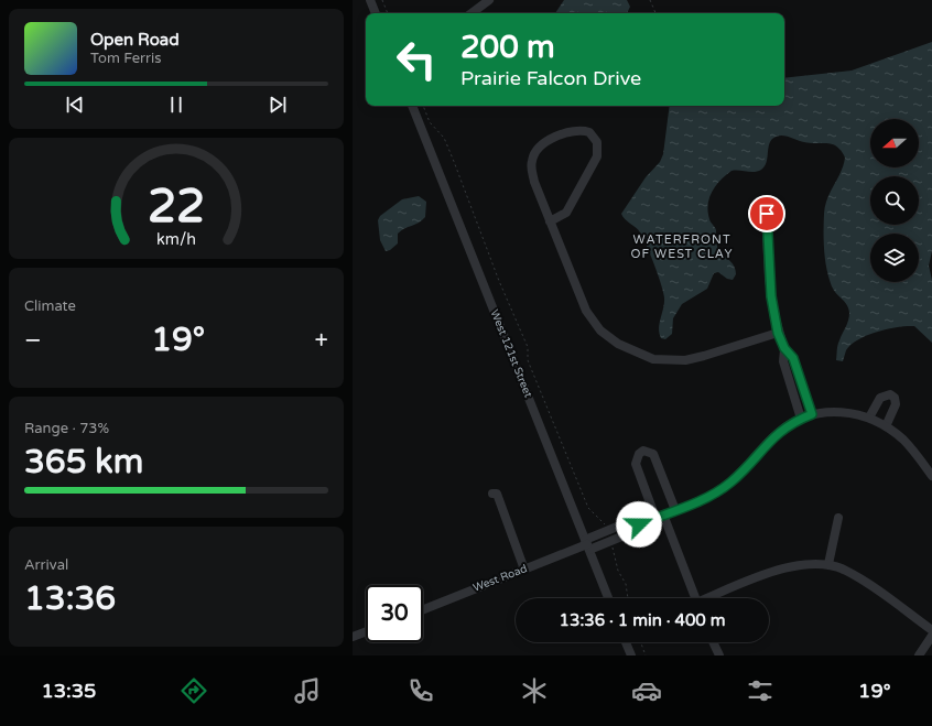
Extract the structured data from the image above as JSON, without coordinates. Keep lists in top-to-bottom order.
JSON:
{
  "streets": {
    "street": ["West 121st Street", "West Road"]
  },
  "crossings": [
    ["West 121st Street", "West Road"]
  ],
  "districts": ["WATERFRONT OF WEST CLAY"],
  "north": "left",
  "page": {
    "turn": ["200 m", "Prairie Falcon Drive"],
    "song": ["Open Road", "Tom Ferris"],
    "tile": [
      "Climate",
      ["Range · 73%", "365 km"],
      ["Arrival", "13:36"]
    ],
    "heat": ["−", "19°", "+"],
    "limit": "30",
    "trip": "13:36 · 1 min · 400 m",
    "tabs": ["13:35", "19°"],
    "gauge": ["22", "km/h"]
  }
}
